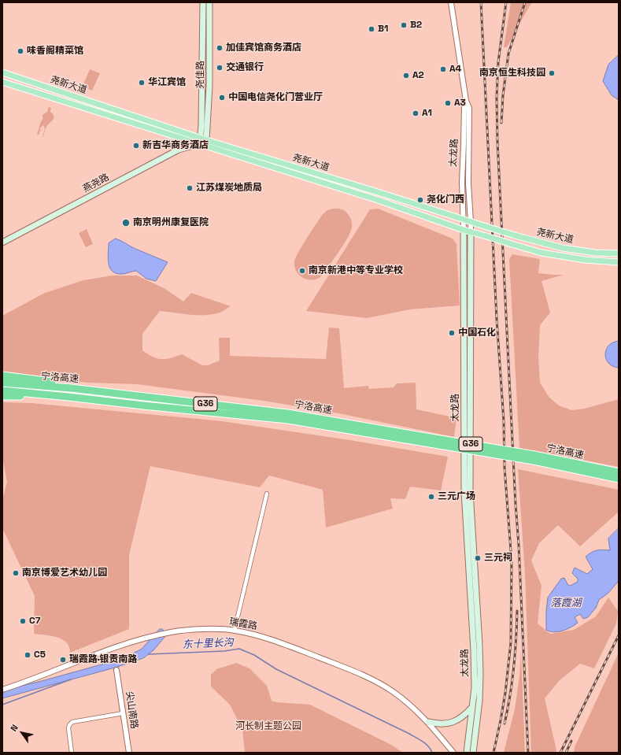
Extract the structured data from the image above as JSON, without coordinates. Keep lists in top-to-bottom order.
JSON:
{
  "streets": {
    "highway": ["宁洛高速", "G36"],
    "main road": [
      "尧佳路",
      "尧新大道",
      "太龙路",
      "燕尧路"
    ],
    "street": ["瑞霞路", "尖山南路"]
  },
  "crossings": [
    ["尧佳路", "尧新大道"],
    ["尧佳路", "燕尧路"],
    ["尧新大道", "太龙路"],
    ["尧新大道", "燕尧路"]
  ],
  "water": ["落霞湖", "东十里长沟"],
  "parks": ["河长制主题公园"],
  "places": [
    "B2",
    "B1",
    "加佳宾馆商务酒店",
    "味香阁精菜馆",
    "交通银行",
    "A4",
    "南京恒生科技园",
    "A2",
    "华江宾馆",
    "中国电信尧化门营业厅",
    "A3",
    "A1",
    "新吉华商务酒店",
    "江苏煤炭地质局",
    "尧化门西",
    "南京明州康复医院",
    "南京新港中等专业学校",
    "中国石化",
    "三元广场",
    "三元祠",
    "南京博爱艺术幼儿园",
    "C7",
    "C5",
    "瑞霞路·银贡南路"
  ],
  "north": "top left"
}
